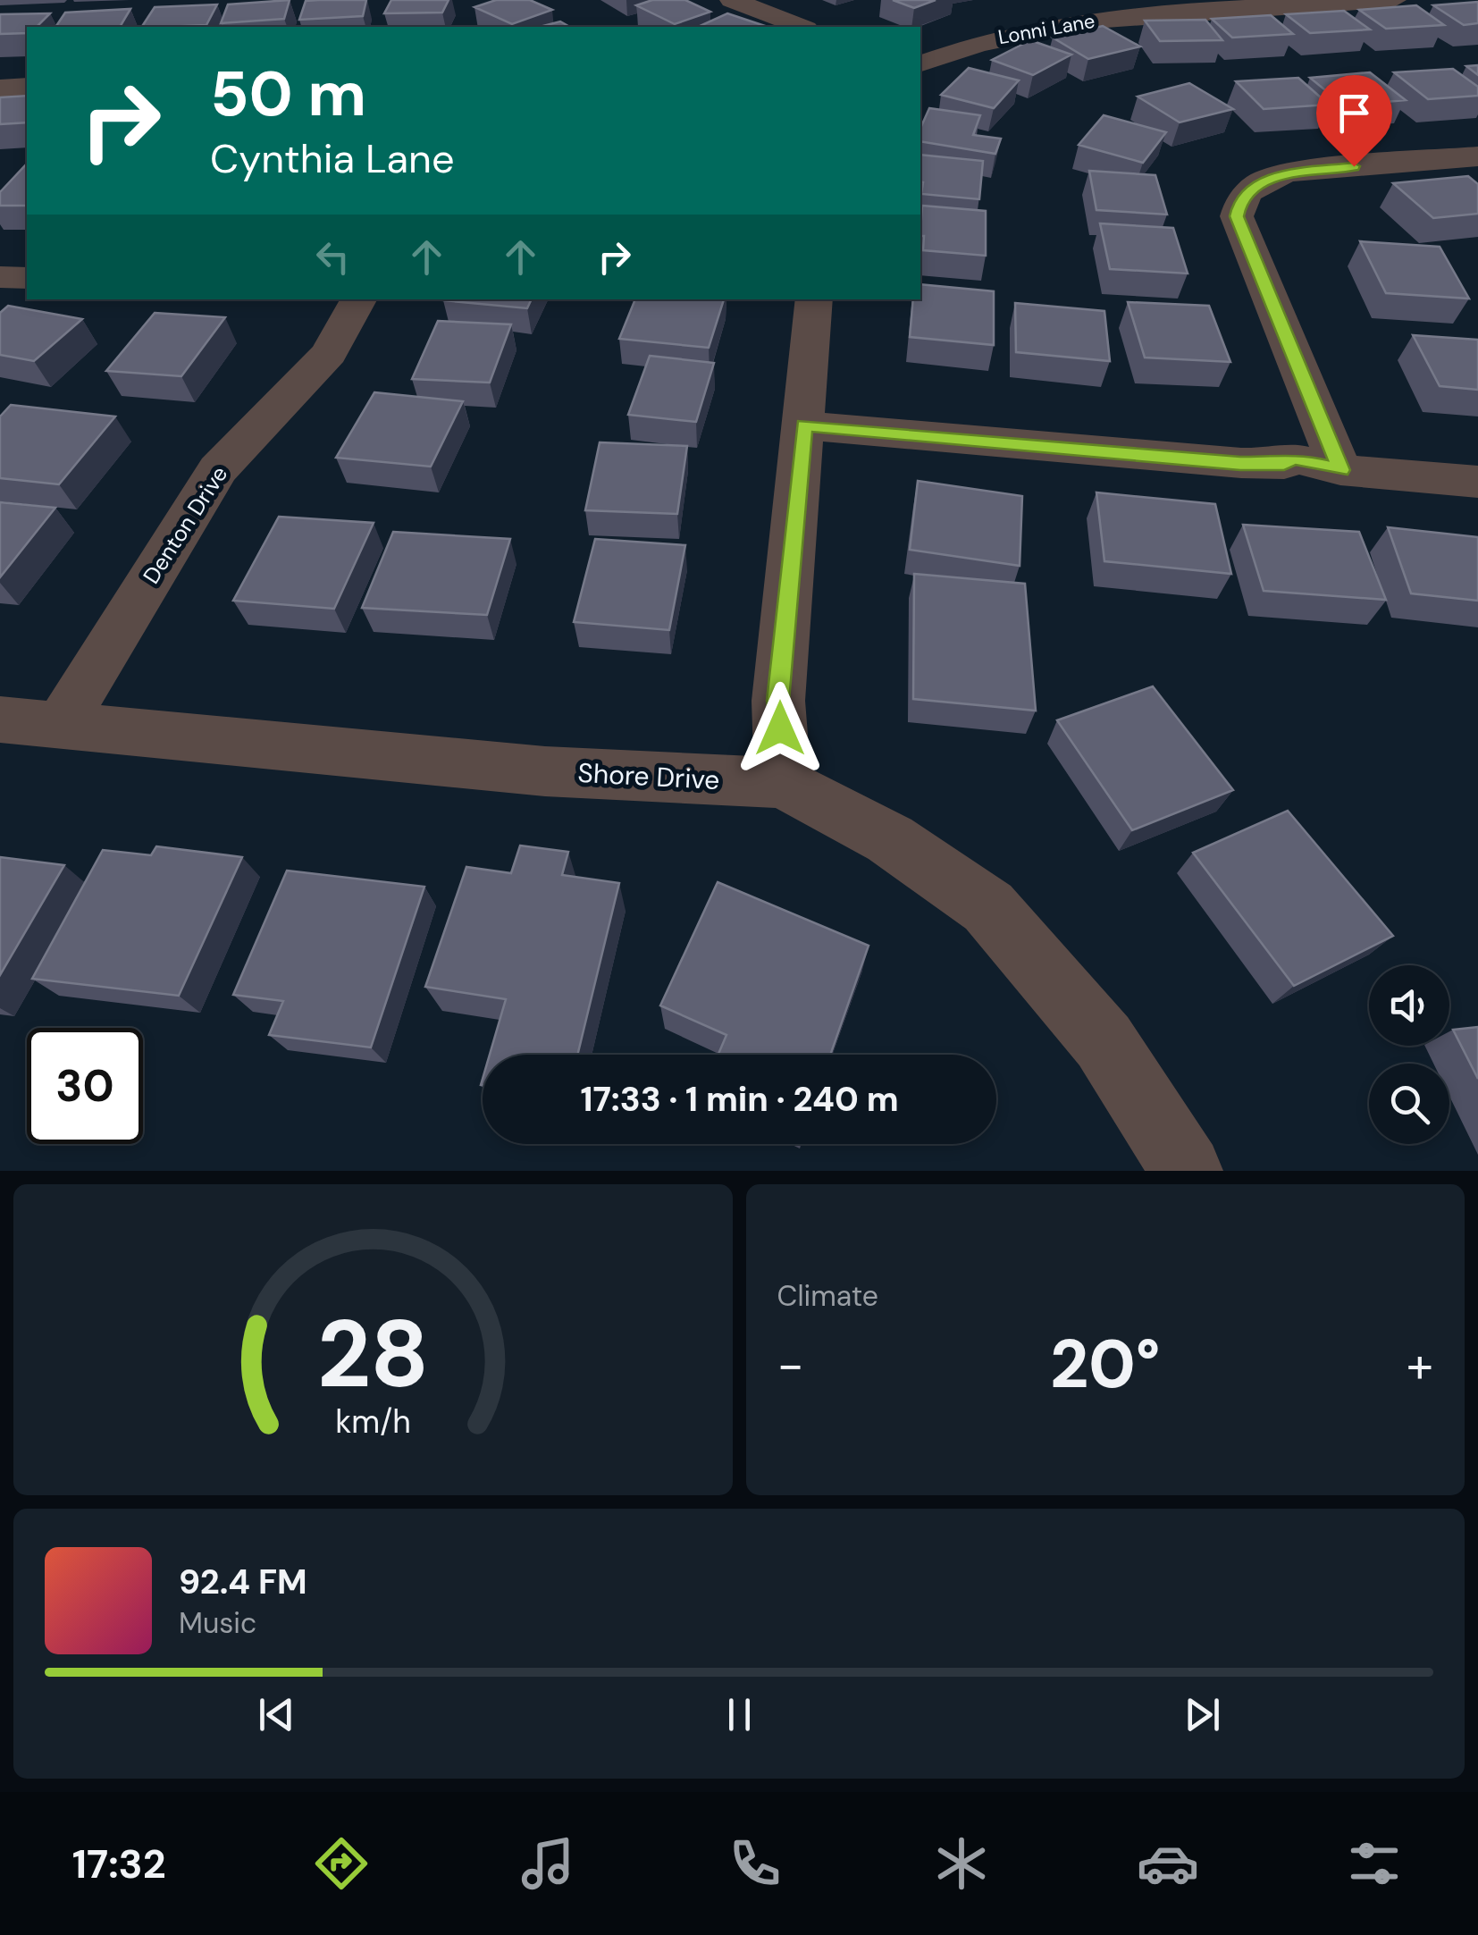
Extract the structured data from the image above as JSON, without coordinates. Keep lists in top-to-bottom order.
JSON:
{
  "streets": {
    "street": ["Lonni Lane", "Denton Drive", "Shore Drive"]
  },
  "crossings": [
    ["Denton Drive", "Shore Drive"]
  ],
  "page": {
    "turn": ["50 m", "Cynthia Lane"],
    "limit": "30",
    "trip": "17:33 · 1 min · 240 m",
    "tile": "Climate",
    "heat": ["−", "20°", "+"],
    "song": ["92.4 FM", "Music"],
    "tabs": "17:32",
    "gauge": ["28", "km/h"]
  }
}
